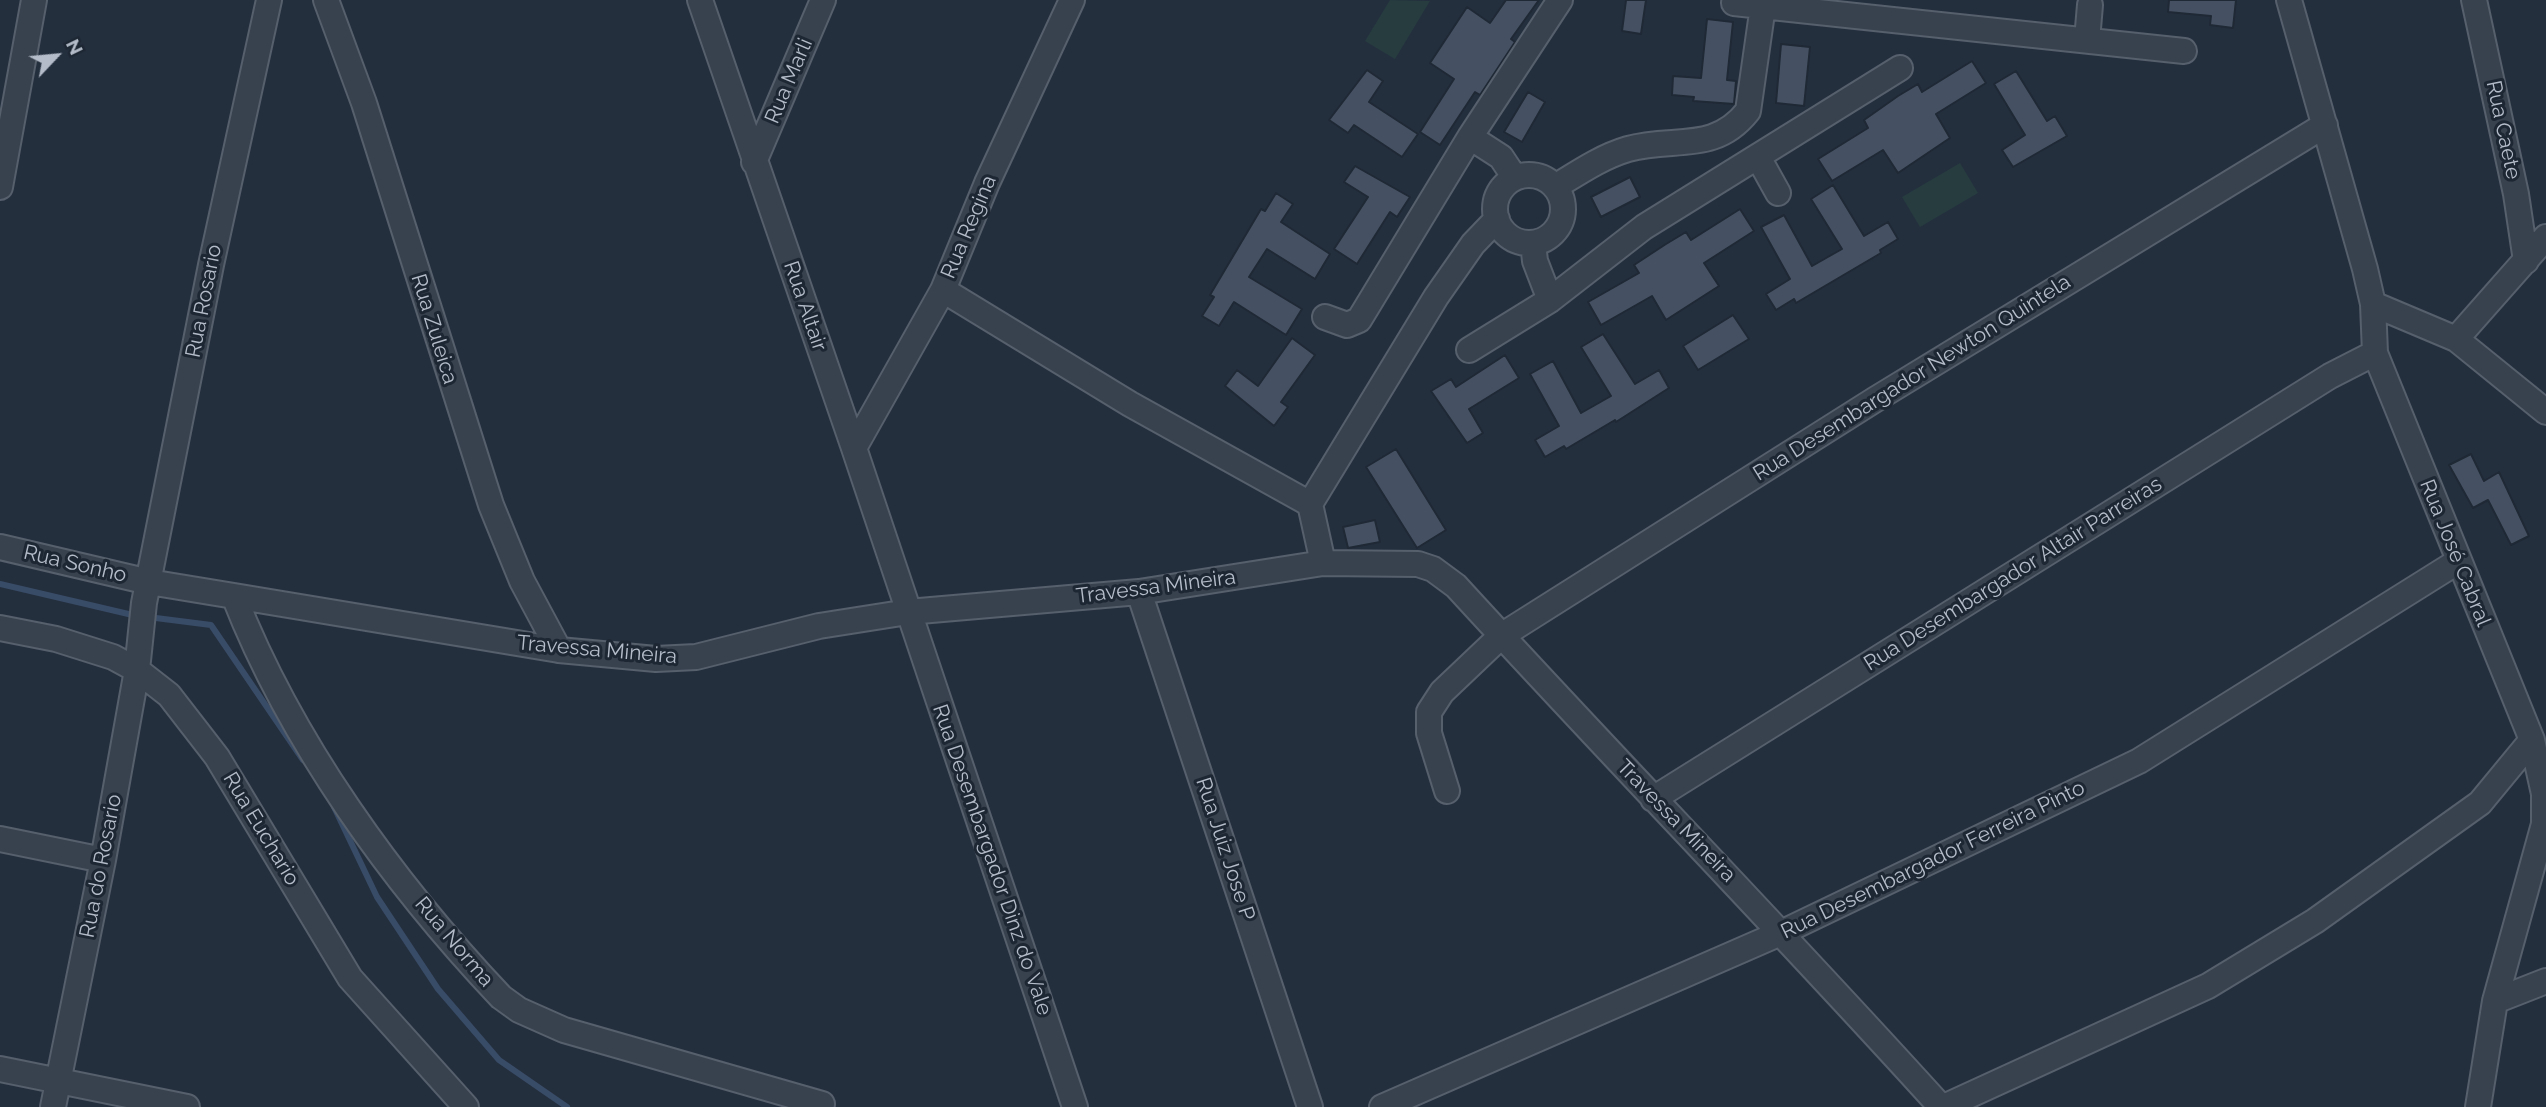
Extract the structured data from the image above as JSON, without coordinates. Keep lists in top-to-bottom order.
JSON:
{
  "streets": {
    "street": [
      "Rua Marli",
      "Rua Caete",
      "Rua Regina",
      "Rua Rosario",
      "Rua Altair",
      "Rua Zuleica",
      "Rua Desembargador Newton Quintela",
      "Rua José Cabral",
      "Rua Sonho",
      "Rua Desembargador Altair Parreiras",
      "Travessa Mineira",
      "Rua Euchario",
      "Rua Juiz Jose P",
      "Rua Desembargador Dinz do Vale",
      "Rua Desembargador Ferreira Pinto",
      "Rua do Rosario",
      "Rua Norma"
    ]
  },
  "crossings": [
    ["Rua Marli", "Rua Altair"],
    ["Rua Regina", "Rua Altair"],
    ["Rua Rosario", "Rua Sonho"],
    ["Rua Rosario", "Travessa Mineira"],
    ["Rua Rosario", "Rua do Rosario"],
    ["Rua Altair", "Travessa Mineira"],
    ["Rua Altair", "Rua Desembargador Dinz do Vale"],
    ["Rua Zuleica", "Travessa Mineira"],
    ["Rua Desembargador Newton Quintela", "Rua José Cabral"],
    ["Rua Desembargador Newton Quintela", "Travessa Mineira"],
    ["Rua José Cabral", "Rua Desembargador Altair Parreiras"],
    ["Rua José Cabral", "Rua Desembargador Ferreira Pinto"],
    ["Rua Sonho", "Travessa Mineira"],
    ["Rua Sonho", "Rua do Rosario"],
    ["Rua Desembargador Altair Parreiras", "Travessa Mineira"],
    ["Travessa Mineira", "Rua Juiz Jose P"],
    ["Travessa Mineira", "Rua Desembargador Dinz do Vale"],
    ["Travessa Mineira", "Rua Desembargador Ferreira Pinto"],
    ["Travessa Mineira", "Rua do Rosario"],
    ["Travessa Mineira", "Rua Norma"],
    ["Rua Euchario", "Rua do Rosario"]
  ],
  "north": "top right"
}
